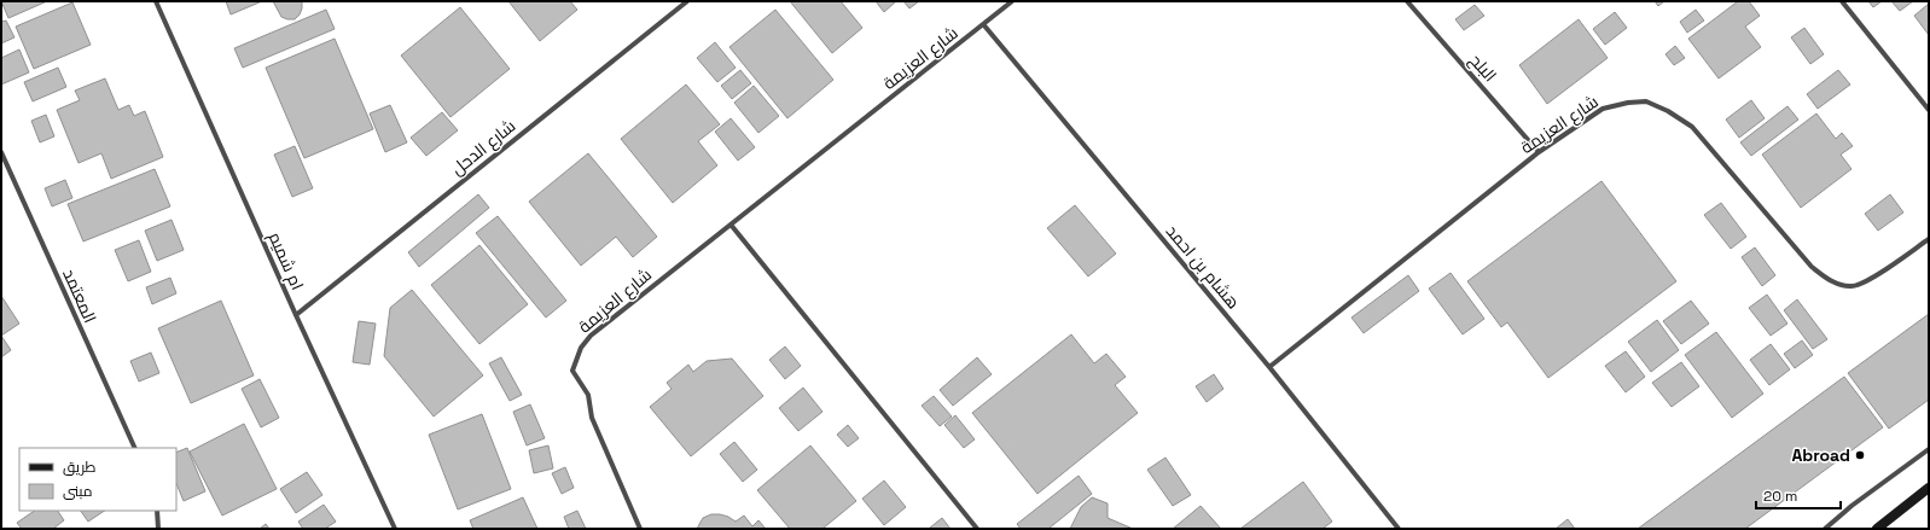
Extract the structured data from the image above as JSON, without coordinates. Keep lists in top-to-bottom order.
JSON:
{
  "streets": {
    "street": [
      "شارع العزيمة",
      "البلح",
      "شارع الدحل",
      "ام شميم",
      "هشام بن احمد",
      "المعتمد"
    ]
  },
  "crossings": [
    ["شارع العزيمة", "البلح"],
    ["شارع العزيمة", "هشام بن احمد"],
    ["شارع الدحل", "ام شميم"]
  ],
  "places": ["Abroad"],
  "legend": ["طريق", "مبنى"],
  "scale_bar": "20 m"
}
